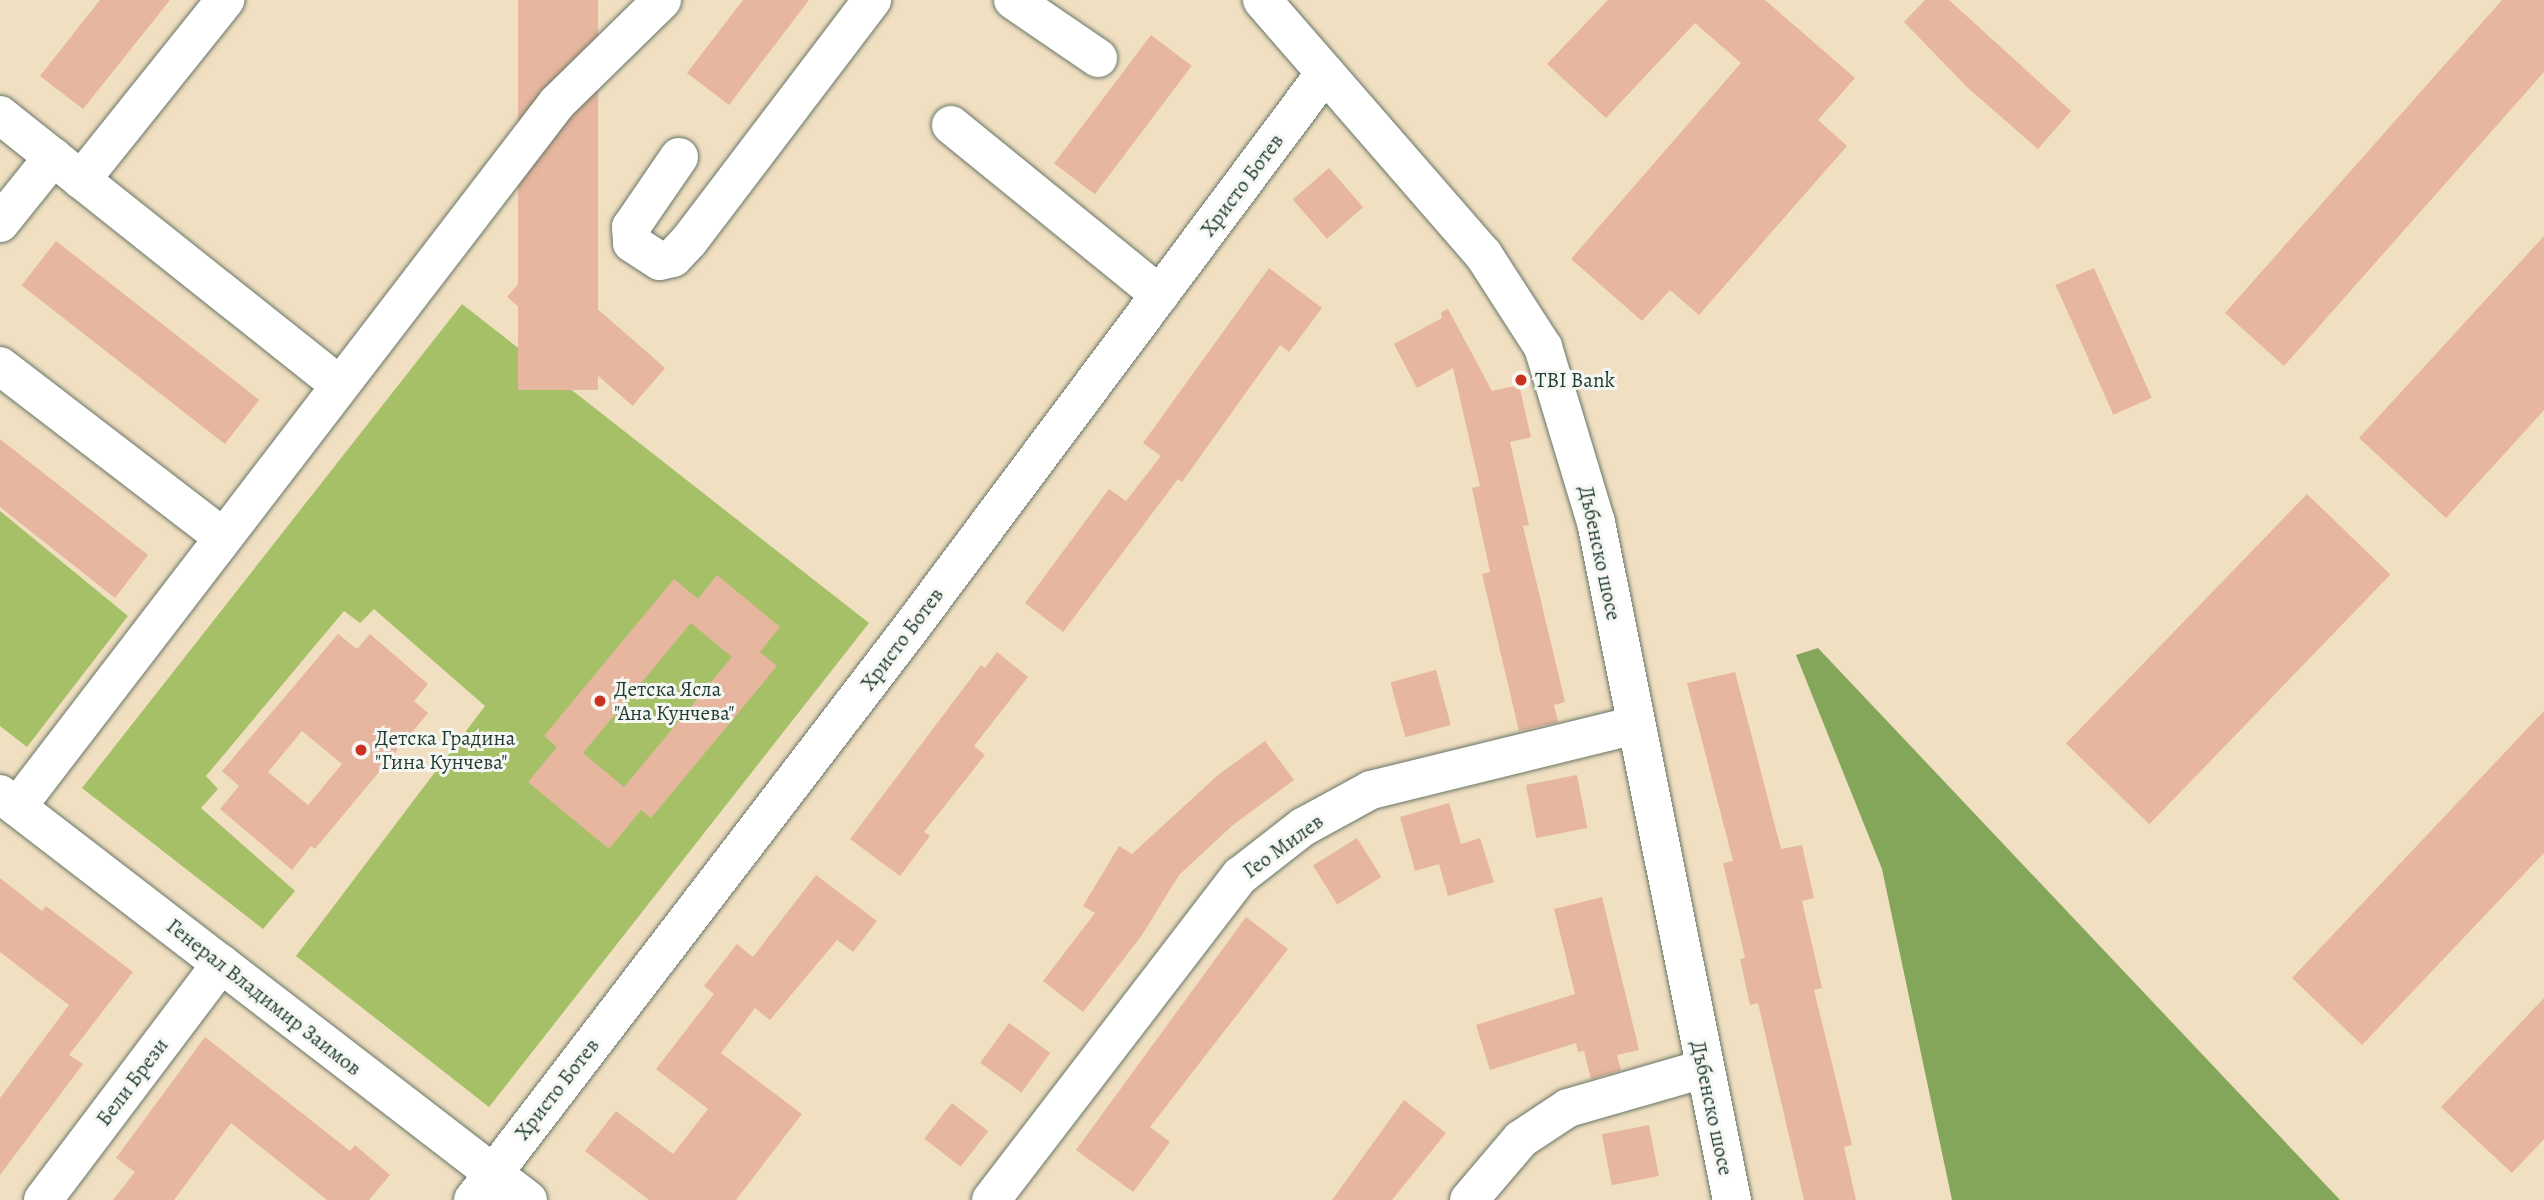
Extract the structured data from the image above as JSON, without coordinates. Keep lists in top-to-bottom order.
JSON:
{
  "streets": {
    "street": [
      "Христо Ботев",
      "Дъбенско шосе",
      "Гео Милев",
      "Генерал Владимир Заимов",
      "Бели Брези"
    ]
  },
  "crossings": [
    ["Христо Ботев", "Дъбенско шосе"],
    ["Христо Ботев", "Генерал Владимир Заимов"],
    ["Дъбенско шосе", "Гео Милев"],
    ["Генерал Владимир Заимов", "Бели Брези"]
  ],
  "places": ["TBI Bank", "Детска Ясла \"Ана Кунчева\"", "Детска Градина \"Гина Кунчева\""]
}
